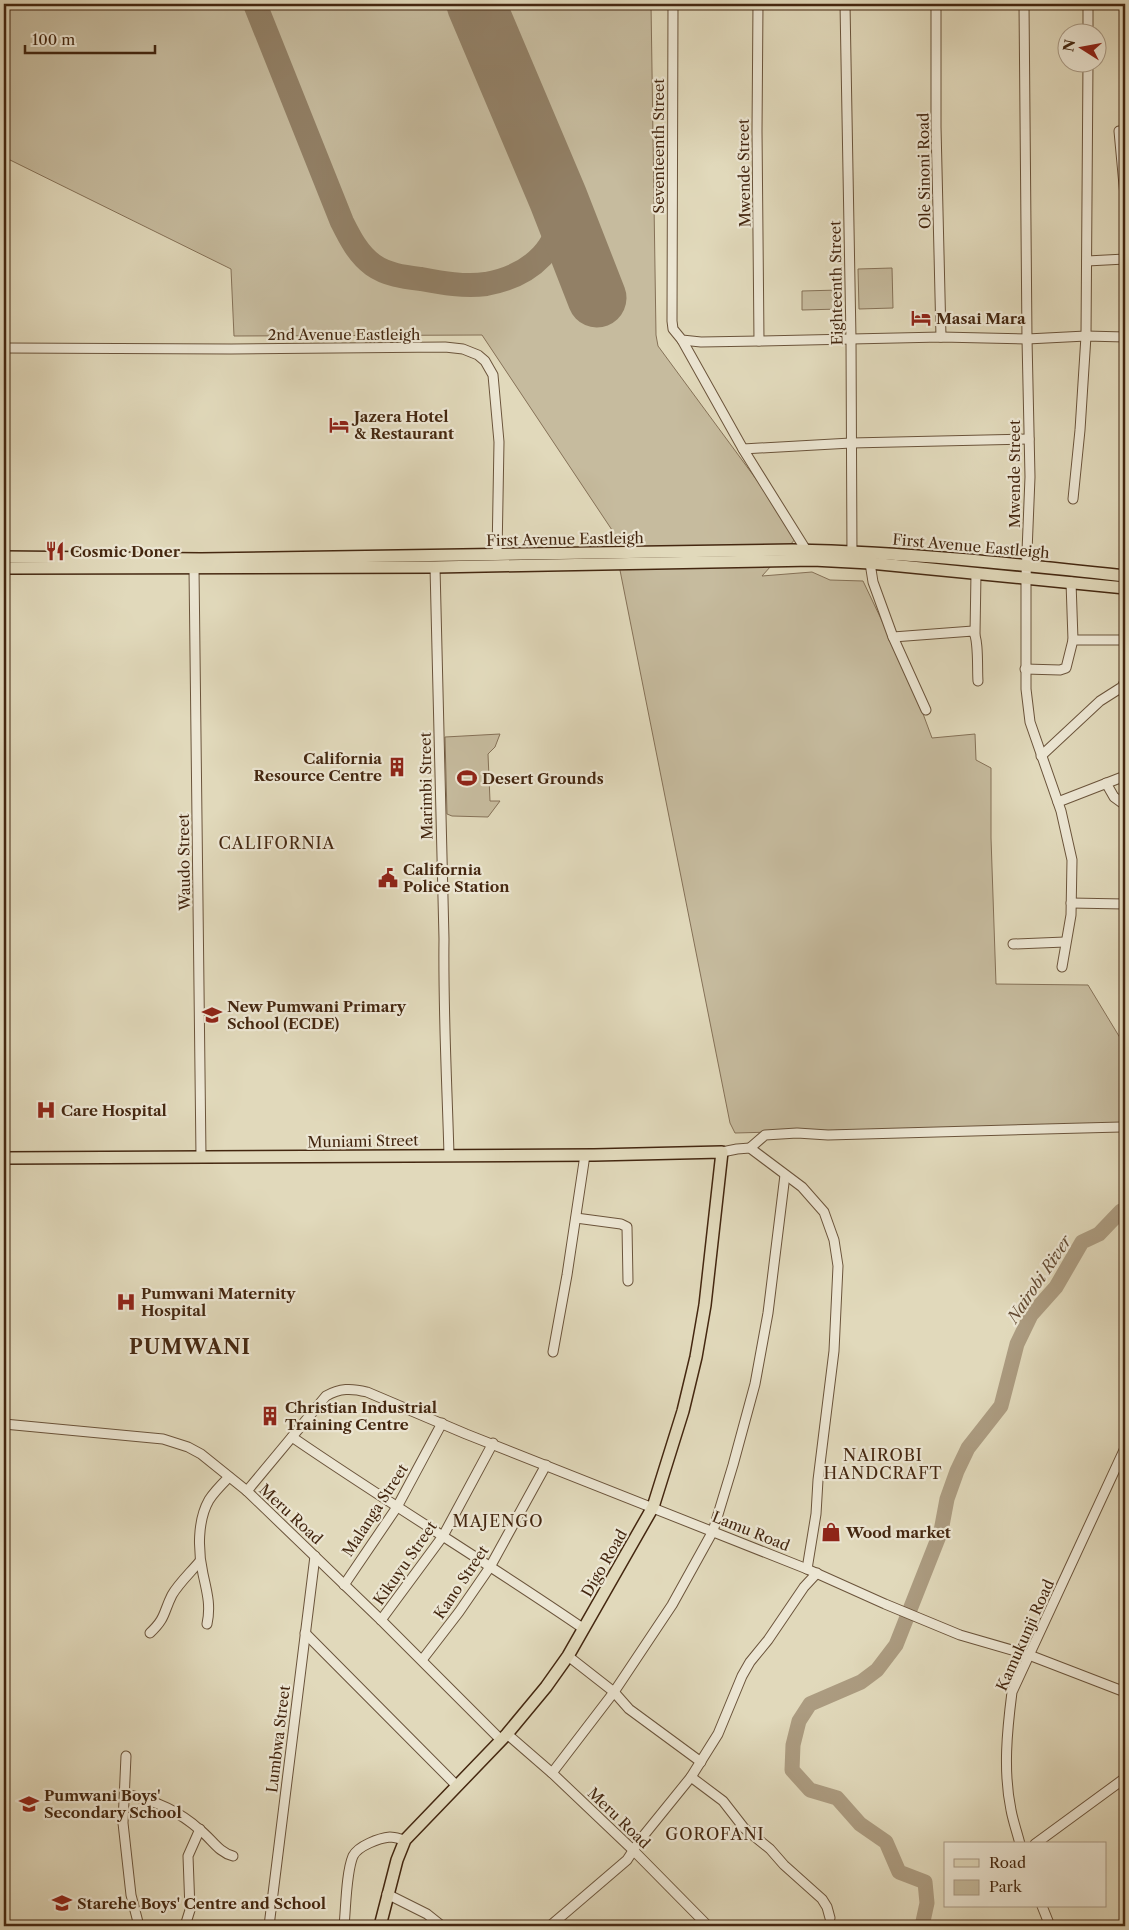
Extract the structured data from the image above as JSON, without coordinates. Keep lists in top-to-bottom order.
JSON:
{
  "streets": {
    "main road": ["First Avenue Eastleigh", "Muniami Street", "Digo Road"],
    "street": [
      "Seventeenth Street",
      "Ole Sinoni Road",
      "Mwende Street",
      "Eighteenth Street",
      "2nd Avenue Eastleigh",
      "Marimbi Street",
      "Waudo Street",
      "Malanga Street",
      "Meru Road",
      "Lamu Road",
      "Kikuyu Street",
      "Kano Street",
      "Kamukunji Road",
      "Lumbwa Street"
    ]
  },
  "crossings": [
    ["Seventeenth Street", "First Avenue Eastleigh"],
    ["Mwende Street", "First Avenue Eastleigh"],
    ["Eighteenth Street", "First Avenue Eastleigh"],
    ["2nd Avenue Eastleigh", "First Avenue Eastleigh"],
    ["First Avenue Eastleigh", "Marimbi Street"],
    ["First Avenue Eastleigh", "Waudo Street"],
    ["Marimbi Street", "Muniami Street"],
    ["Waudo Street", "Muniami Street"],
    ["Muniami Street", "Digo Road"],
    ["Malanga Street", "Meru Road"],
    ["Malanga Street", "Lamu Road"],
    ["Meru Road", "Kikuyu Street"],
    ["Meru Road", "Digo Road"],
    ["Meru Road", "Kano Street"],
    ["Meru Road", "Lumbwa Street"],
    ["Lamu Road", "Kikuyu Street"],
    ["Lamu Road", "Digo Road"],
    ["Lamu Road", "Kano Street"],
    ["Lamu Road", "Kamukunji Road"]
  ],
  "districts": [
    "CALIFORNIA",
    "PUMWANI",
    "NAIROBI HANDCRAFT",
    "MAJENGO",
    "GOROFANI"
  ],
  "water": ["Nairobi River"],
  "places": {
    "hotel": ["Masai Mara", "Jazera Hotel & Restaurant"],
    "restaurant": ["Cosmic Doner"],
    "building": ["California Resource Centre", "Christian Industrial Training Centre"],
    "sports": ["Desert Grounds"],
    "public building": ["California Police Station"],
    "school or university": ["New Pumwani Primary School (ECDE)", "Pumwani Boys' Secondary School", "Starehe Boys' Centre and School"],
    "hospital": ["Care Hospital", "Pumwani Maternity Hospital"],
    "shop": ["Wood market"]
  },
  "legend": ["Road", "Park"],
  "scale_bar": "100 m",
  "north": "left"
}
